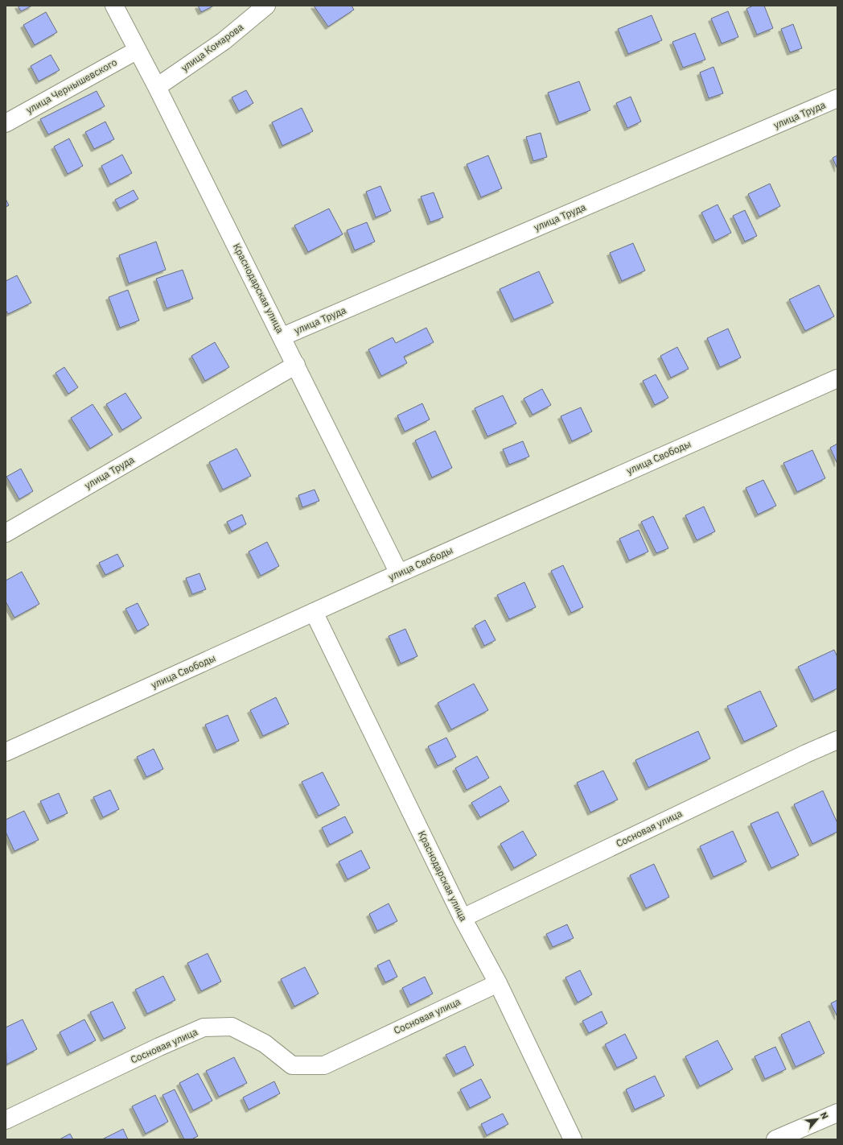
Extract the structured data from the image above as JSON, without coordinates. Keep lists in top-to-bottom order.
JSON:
{
  "streets": {
    "street": [
      "улица Комарова",
      "улица Чернышевского",
      "улица Труда",
      "Краснодарская улица",
      "улица Свободы",
      "Сосновая улица"
    ]
  },
  "crossings": [
    ["улица Комарова", "Краснодарская улица"],
    ["улица Чернышевского", "Краснодарская улица"],
    ["улица Труда", "Краснодарская улица"],
    ["Краснодарская улица", "улица Свободы"],
    ["Краснодарская улица", "Сосновая улица"]
  ],
  "north": "top right"
}
